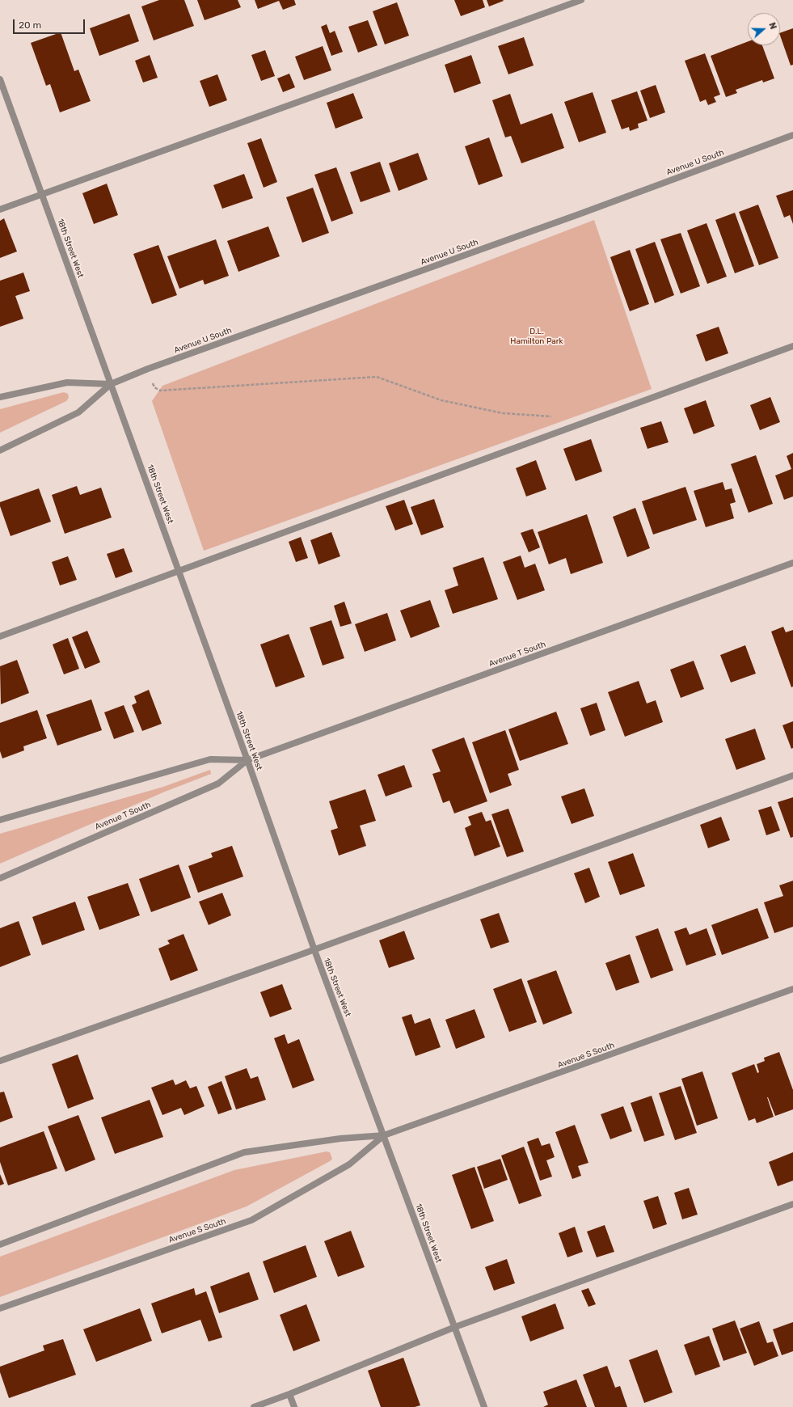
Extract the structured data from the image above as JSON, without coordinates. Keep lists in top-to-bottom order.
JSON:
{
  "streets": {
    "street": [
      "Avenue U South",
      "18th Street West",
      "Avenue T South",
      "Avenue S South"
    ]
  },
  "crossings": [
    ["Avenue U South", "18th Street West"],
    ["18th Street West", "Avenue T South"],
    ["18th Street West", "Avenue S South"]
  ],
  "parks": ["D.L. Hamilton Park"],
  "scale_bar": "20 m",
  "north": "right"
}
